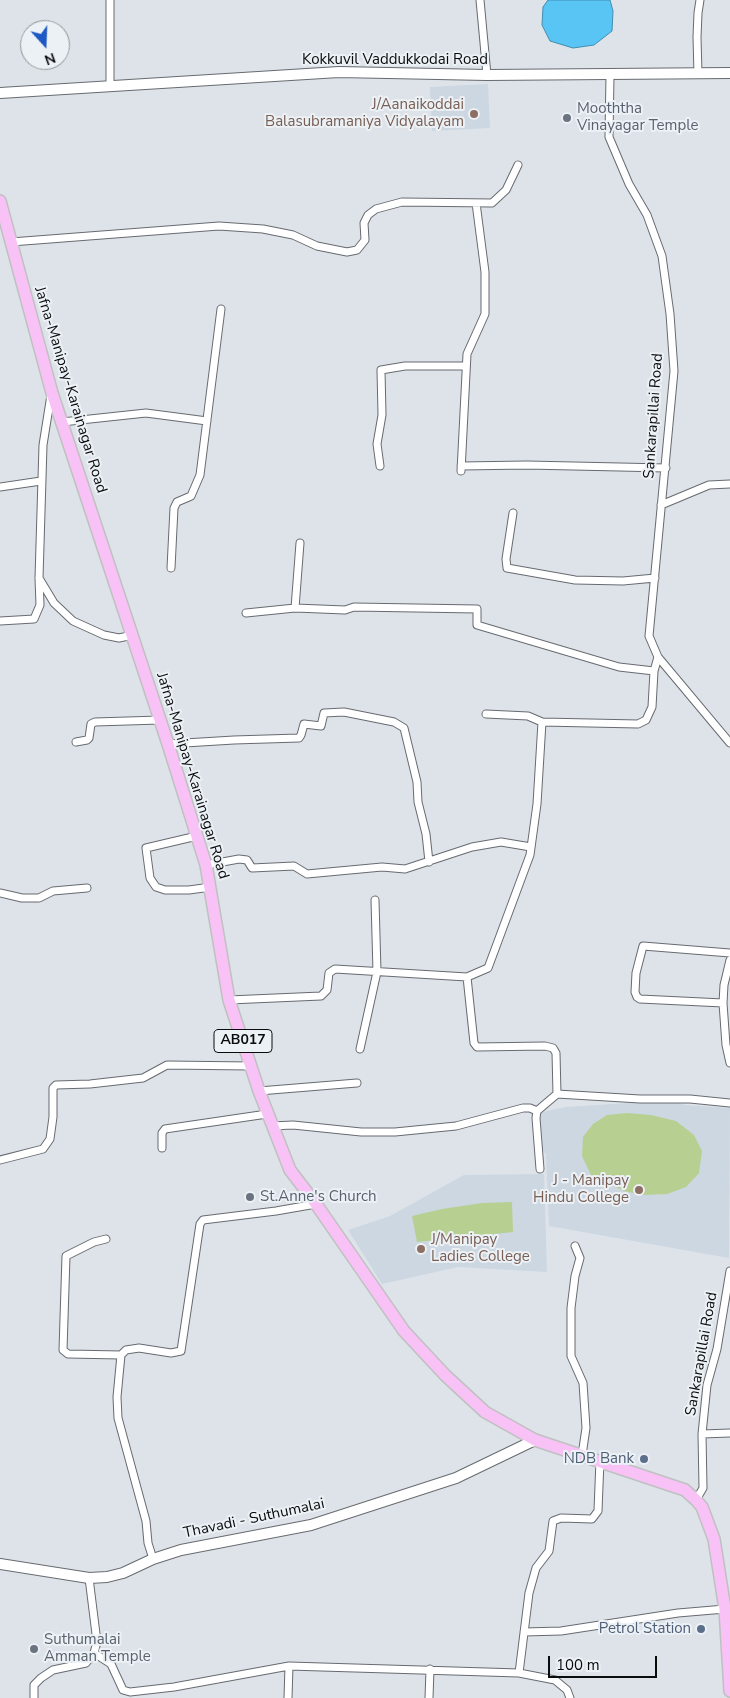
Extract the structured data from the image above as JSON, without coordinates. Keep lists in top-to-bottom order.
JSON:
{
  "streets": {
    "main road": [
      "Kokkuvil Vaddukkodai Road",
      "Jafna-Manipay-Karainagar Road",
      "AB017",
      "Thavadi - Suthumalai"
    ],
    "street": ["Sankarapillai Road"]
  },
  "crossings": [
    ["Kokkuvil Vaddukkodai Road", "Sankarapillai Road"],
    ["Jafna-Manipay-Karainagar Road", "Sankarapillai Road"],
    ["Jafna-Manipay-Karainagar Road", "Thavadi - Suthumalai"]
  ],
  "places": [
    "J/Aanaikoddai Balasubramaniya Vidyalayam",
    "Mooththa Vinayagar Temple",
    "J - Manipay Hindu College",
    "St.Anne's Church",
    "J/Manipay Ladies College",
    "NDB Bank",
    "Petrol Station",
    "Suthumalai Amman Temple"
  ],
  "scale_bar": "100 m",
  "north": "bottom"
}
